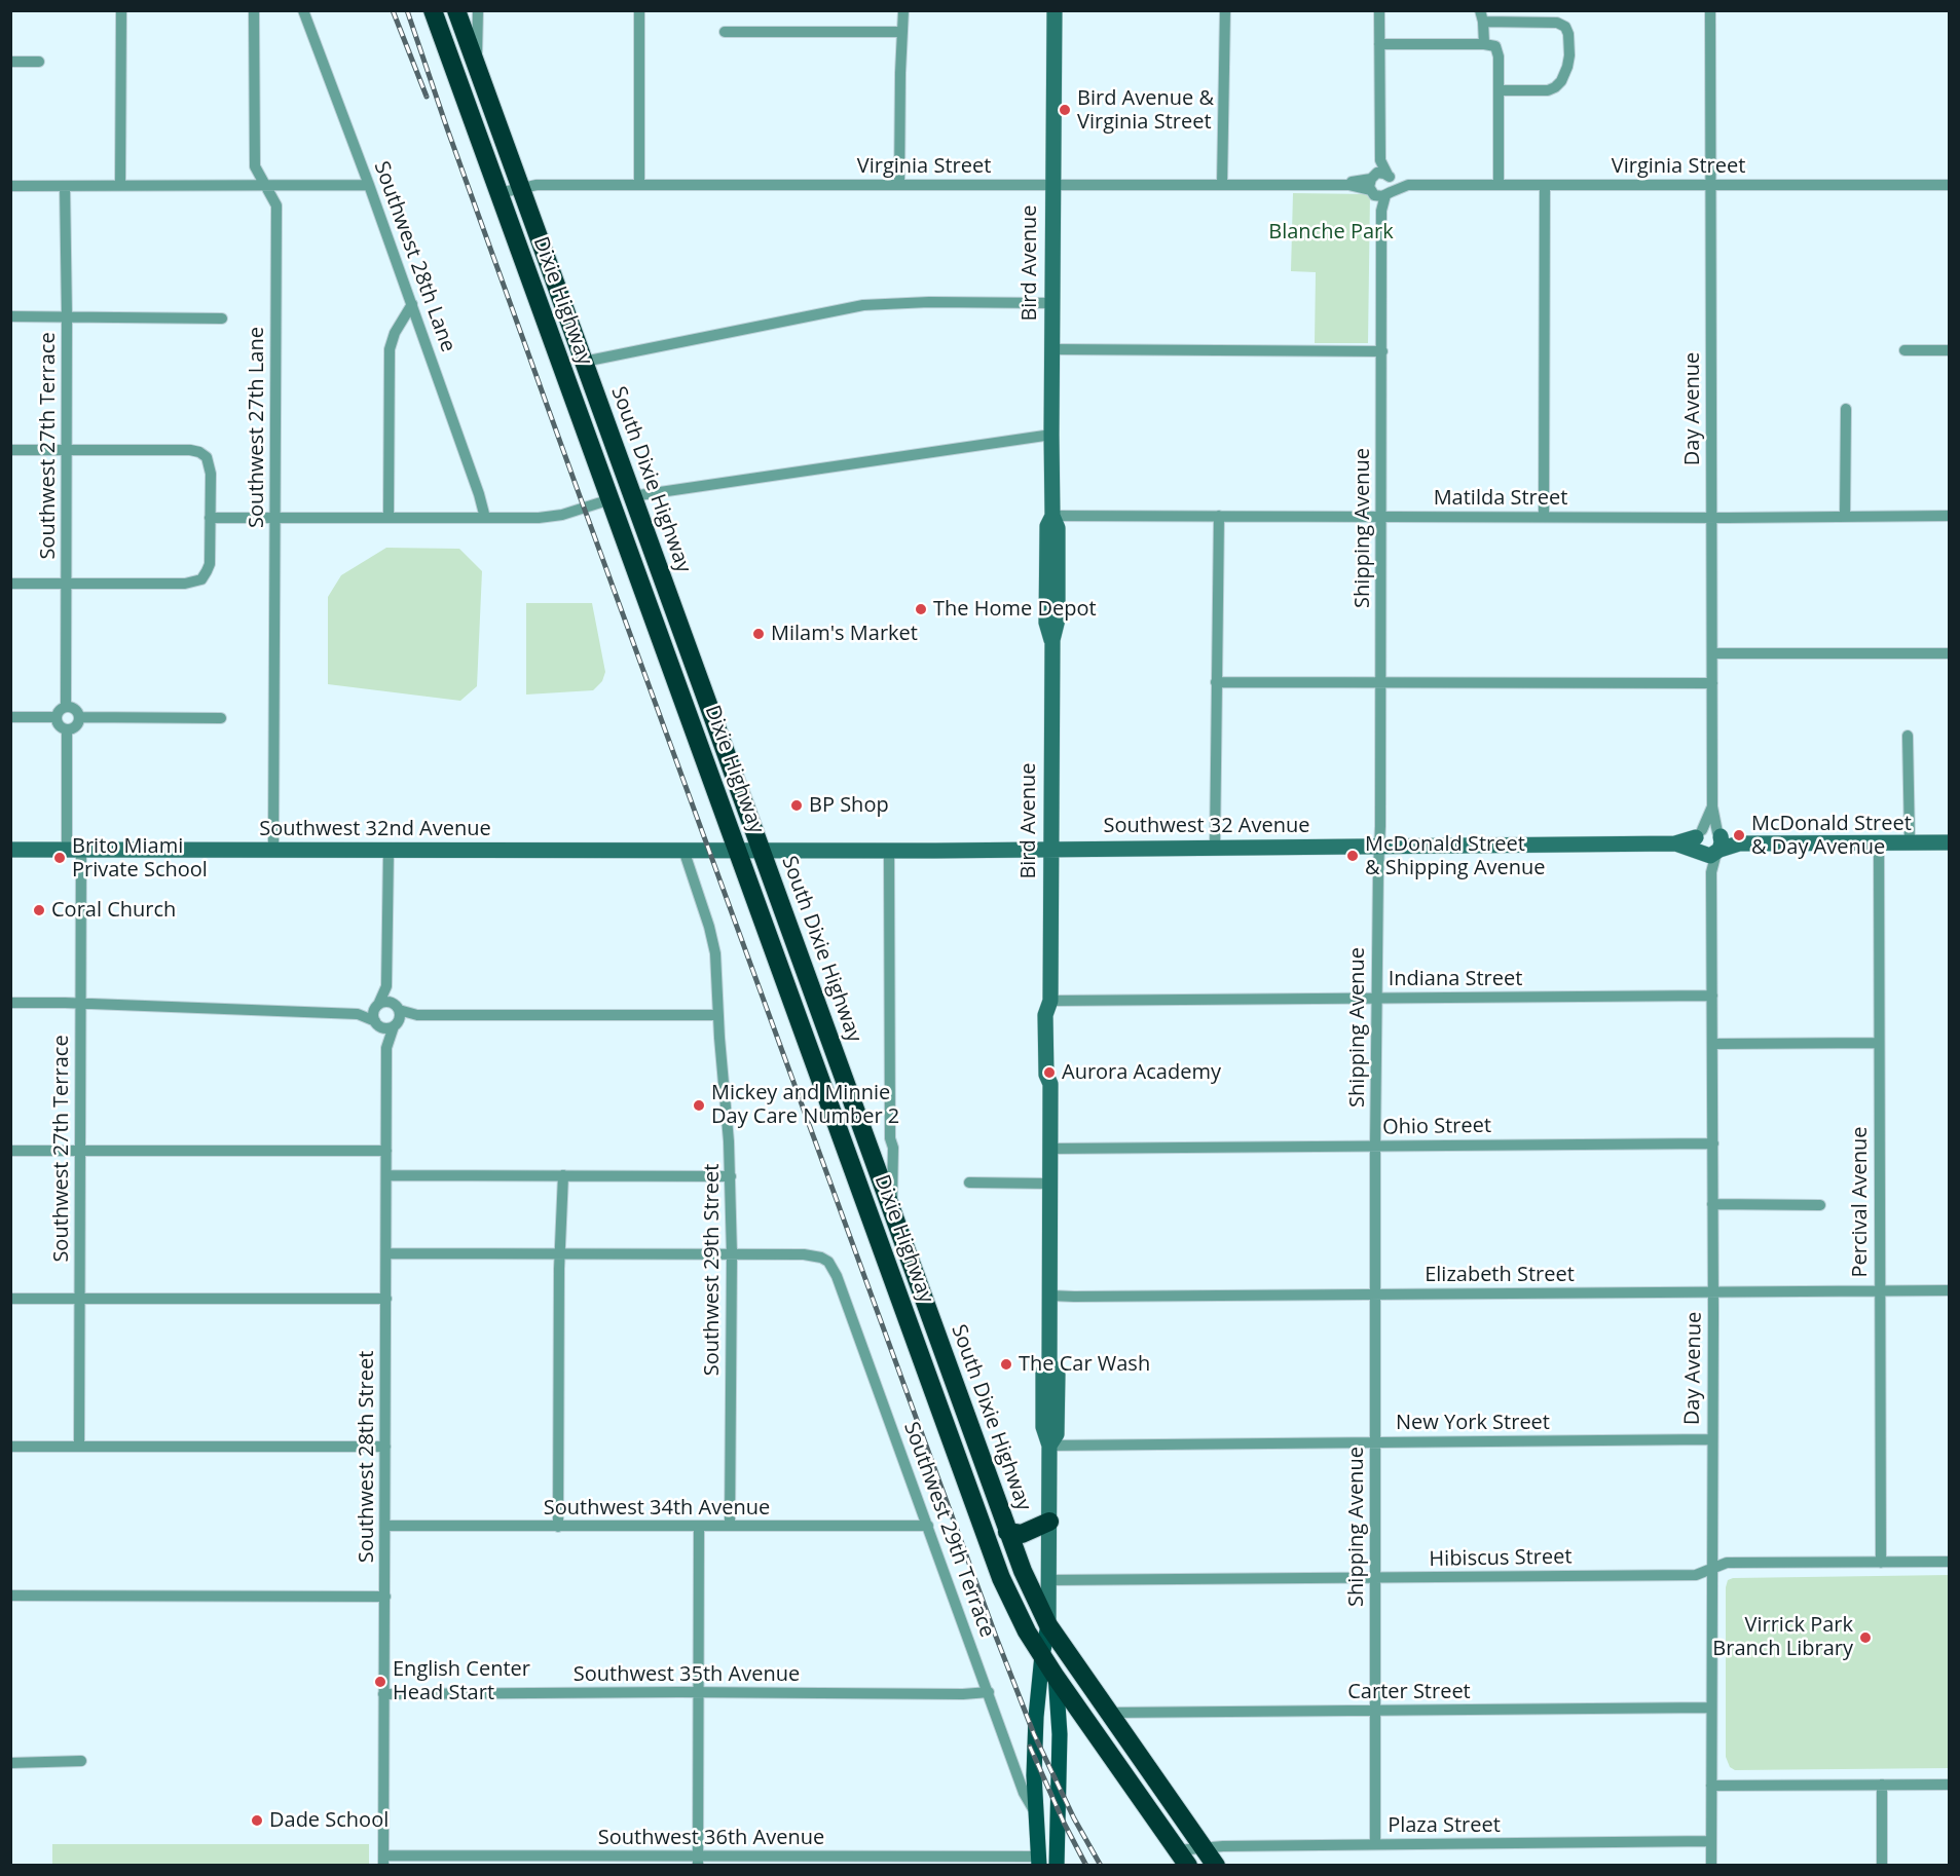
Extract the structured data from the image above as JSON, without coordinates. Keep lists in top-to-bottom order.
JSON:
{
  "streets": {
    "highway": ["Dixie Highway", "South Dixie Highway"],
    "street": [
      "Virginia Street",
      "Southwest 28th Lane",
      "Bird Avenue",
      "Day Avenue",
      "Southwest 27th Lane",
      "Southwest 27th Terrace",
      "Matilda Street",
      "Shipping Avenue",
      "Southwest 32 Avenue",
      "Southwest 32nd Avenue",
      "Indiana Street",
      "Ohio Street",
      "Percival Avenue",
      "Southwest 29th Street",
      "Elizabeth Street",
      "New York Street",
      "Southwest 28th Street",
      "Southwest 34th Avenue",
      "Southwest 29th Terrace",
      "Hibiscus Street",
      "Southwest 35th Avenue",
      "Carter Street",
      "Plaza Street",
      "Southwest 36th Avenue"
    ]
  },
  "crossings": [
    ["Virginia Street", "Bird Avenue"],
    ["Virginia Street", "Dixie Highway"],
    ["Virginia Street", "Day Avenue"],
    ["Virginia Street", "South Dixie Highway"],
    ["Virginia Street", "Shipping Avenue"],
    ["Bird Avenue", "South Dixie Highway"],
    ["Bird Avenue", "Matilda Street"],
    ["Bird Avenue", "Southwest 32 Avenue"],
    ["Bird Avenue", "Indiana Street"],
    ["Bird Avenue", "Ohio Street"],
    ["Bird Avenue", "Elizabeth Street"],
    ["Bird Avenue", "New York Street"],
    ["Bird Avenue", "Hibiscus Street"],
    ["Dixie Highway", "Southwest 32 Avenue"],
    ["Dixie Highway", "Southwest 32nd Avenue"],
    ["Day Avenue", "Matilda Street"],
    ["Day Avenue", "Southwest 32 Avenue"],
    ["Day Avenue", "Indiana Street"],
    ["Day Avenue", "Ohio Street"],
    ["Day Avenue", "Elizabeth Street"],
    ["Day Avenue", "New York Street"],
    ["Day Avenue", "Hibiscus Street"],
    ["Day Avenue", "Carter Street"],
    ["Day Avenue", "Plaza Street"],
    ["Southwest 27th Lane", "Southwest 32nd Avenue"],
    ["Southwest 27th Terrace", "Southwest 32nd Avenue"],
    ["South Dixie Highway", "Southwest 32 Avenue"],
    ["South Dixie Highway", "Carter Street"],
    ["South Dixie Highway", "Plaza Street"],
    ["Matilda Street", "Shipping Avenue"],
    ["Shipping Avenue", "Southwest 32 Avenue"],
    ["Shipping Avenue", "Indiana Street"],
    ["Shipping Avenue", "Ohio Street"],
    ["Shipping Avenue", "Elizabeth Street"],
    ["Shipping Avenue", "New York Street"],
    ["Shipping Avenue", "Hibiscus Street"],
    ["Shipping Avenue", "Carter Street"],
    ["Shipping Avenue", "Plaza Street"],
    ["Southwest 32 Avenue", "Southwest 32nd Avenue"],
    ["Southwest 32 Avenue", "Percival Avenue"],
    ["Southwest 32nd Avenue", "Southwest 28th Street"],
    ["Percival Avenue", "Elizabeth Street"],
    ["Percival Avenue", "Hibiscus Street"],
    ["Southwest 29th Street", "Southwest 34th Avenue"],
    ["Southwest 29th Street", "Southwest 29th Terrace"],
    ["Southwest 28th Street", "Southwest 34th Avenue"],
    ["Southwest 28th Street", "Southwest 35th Avenue"],
    ["Southwest 28th Street", "Southwest 36th Avenue"],
    ["Southwest 34th Avenue", "Southwest 29th Terrace"],
    ["Southwest 29th Terrace", "Southwest 35th Avenue"]
  ],
  "parks": ["Blanche Park"],
  "places": [
    "Bird Avenue & Virginia Street",
    "The Home Depot",
    "Milam's Market",
    "BP Shop",
    "McDonald Street & Day Avenue",
    "McDonald Street & Shipping Avenue",
    "Brito Miami Private School",
    "Coral Church",
    "Aurora Academy",
    "Mickey and Minnie Day Care Number 2",
    "The Car Wash",
    "Virrick Park Branch Library",
    "English Center Head Start",
    "Dade School"
  ]
}
